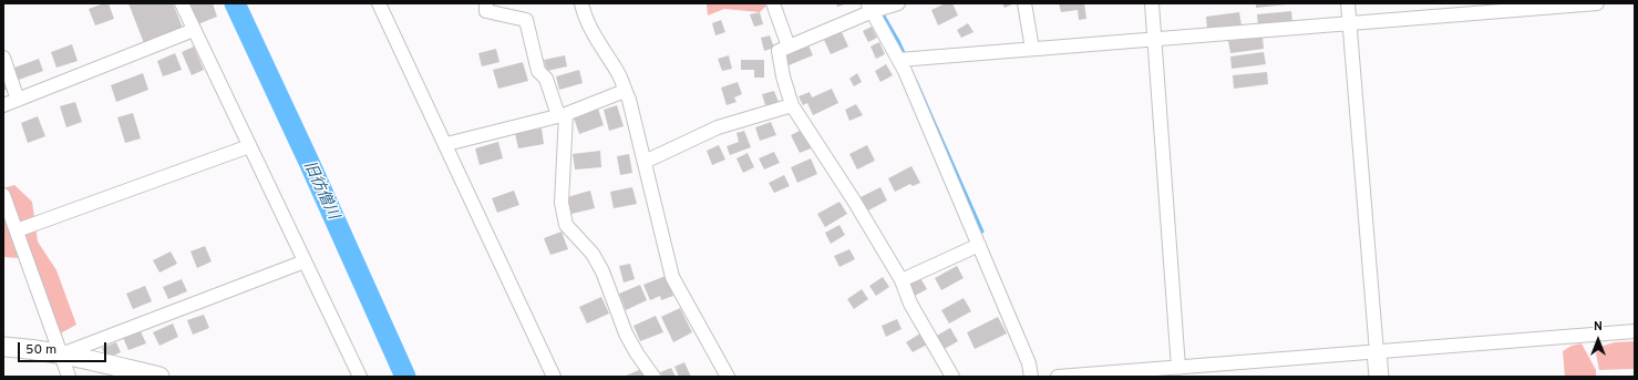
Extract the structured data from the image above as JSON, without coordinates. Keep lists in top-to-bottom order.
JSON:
{
  "water": ["旧彷僧川"],
  "scale_bar": "50 m",
  "north": "top"
}
